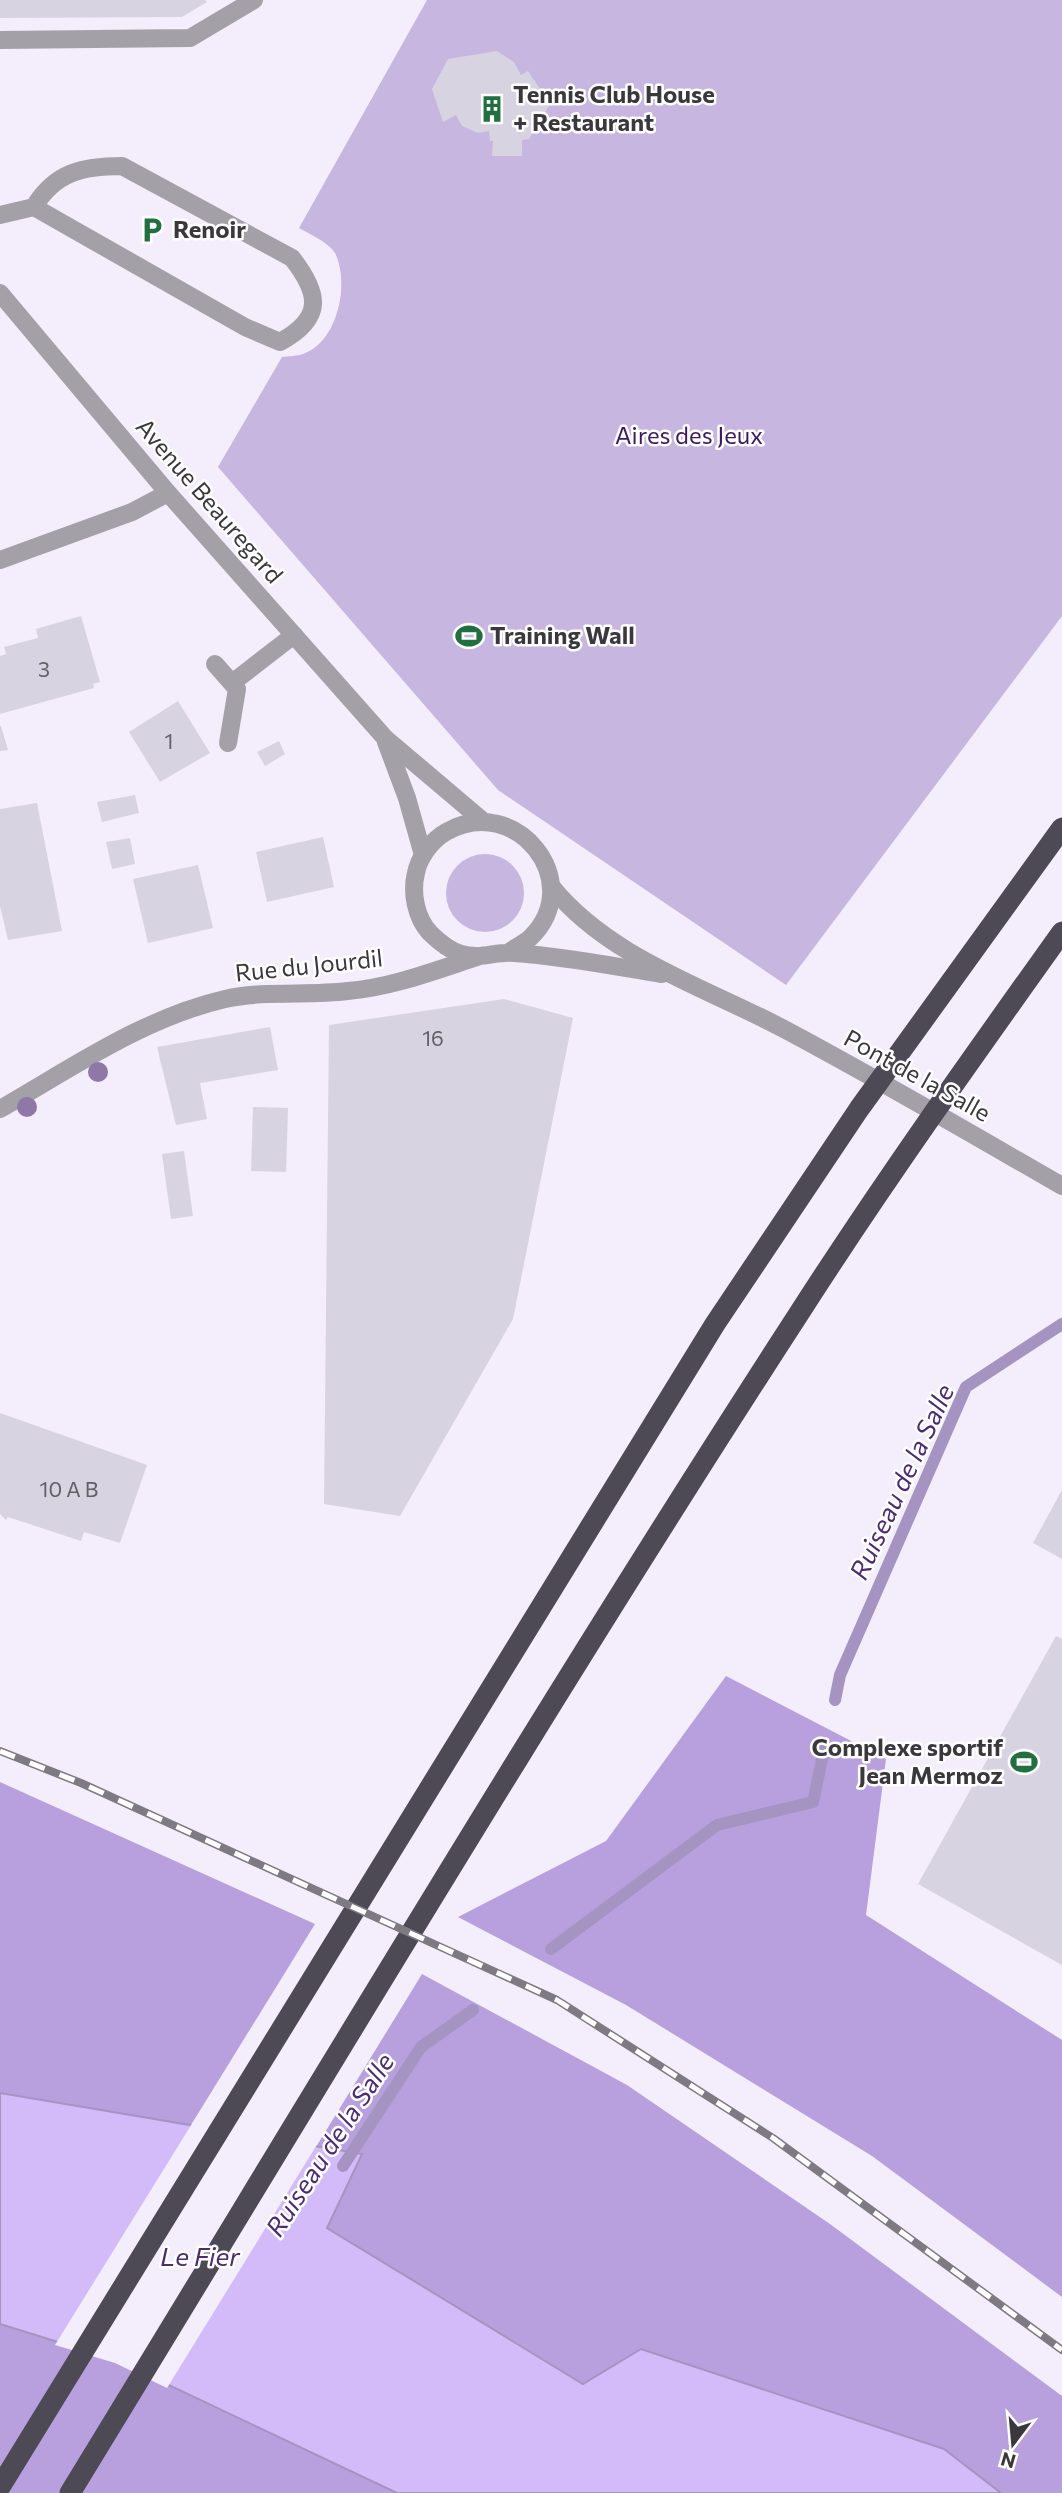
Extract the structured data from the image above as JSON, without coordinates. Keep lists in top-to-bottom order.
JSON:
{
  "streets": {
    "street": ["Avenue Beauregard", "Rue du Jourdil", "Pont de la Salle"]
  },
  "crossings": [
    ["Avenue Beauregard", "Rue du Jourdil"]
  ],
  "water": ["Ruiseau de la Salle", "Le Fier"],
  "parks": ["Aires des Jeux"],
  "places": {
    "building": ["Tennis Club House + Restaurant"],
    "parking": ["Renoir"],
    "sports": ["Training Wall", "Complexe sportif Jean Mermoz"]
  },
  "house_numbers": [
    "3",
    "1",
    "16",
    "10 A B"
  ],
  "north": "bottom"
}
